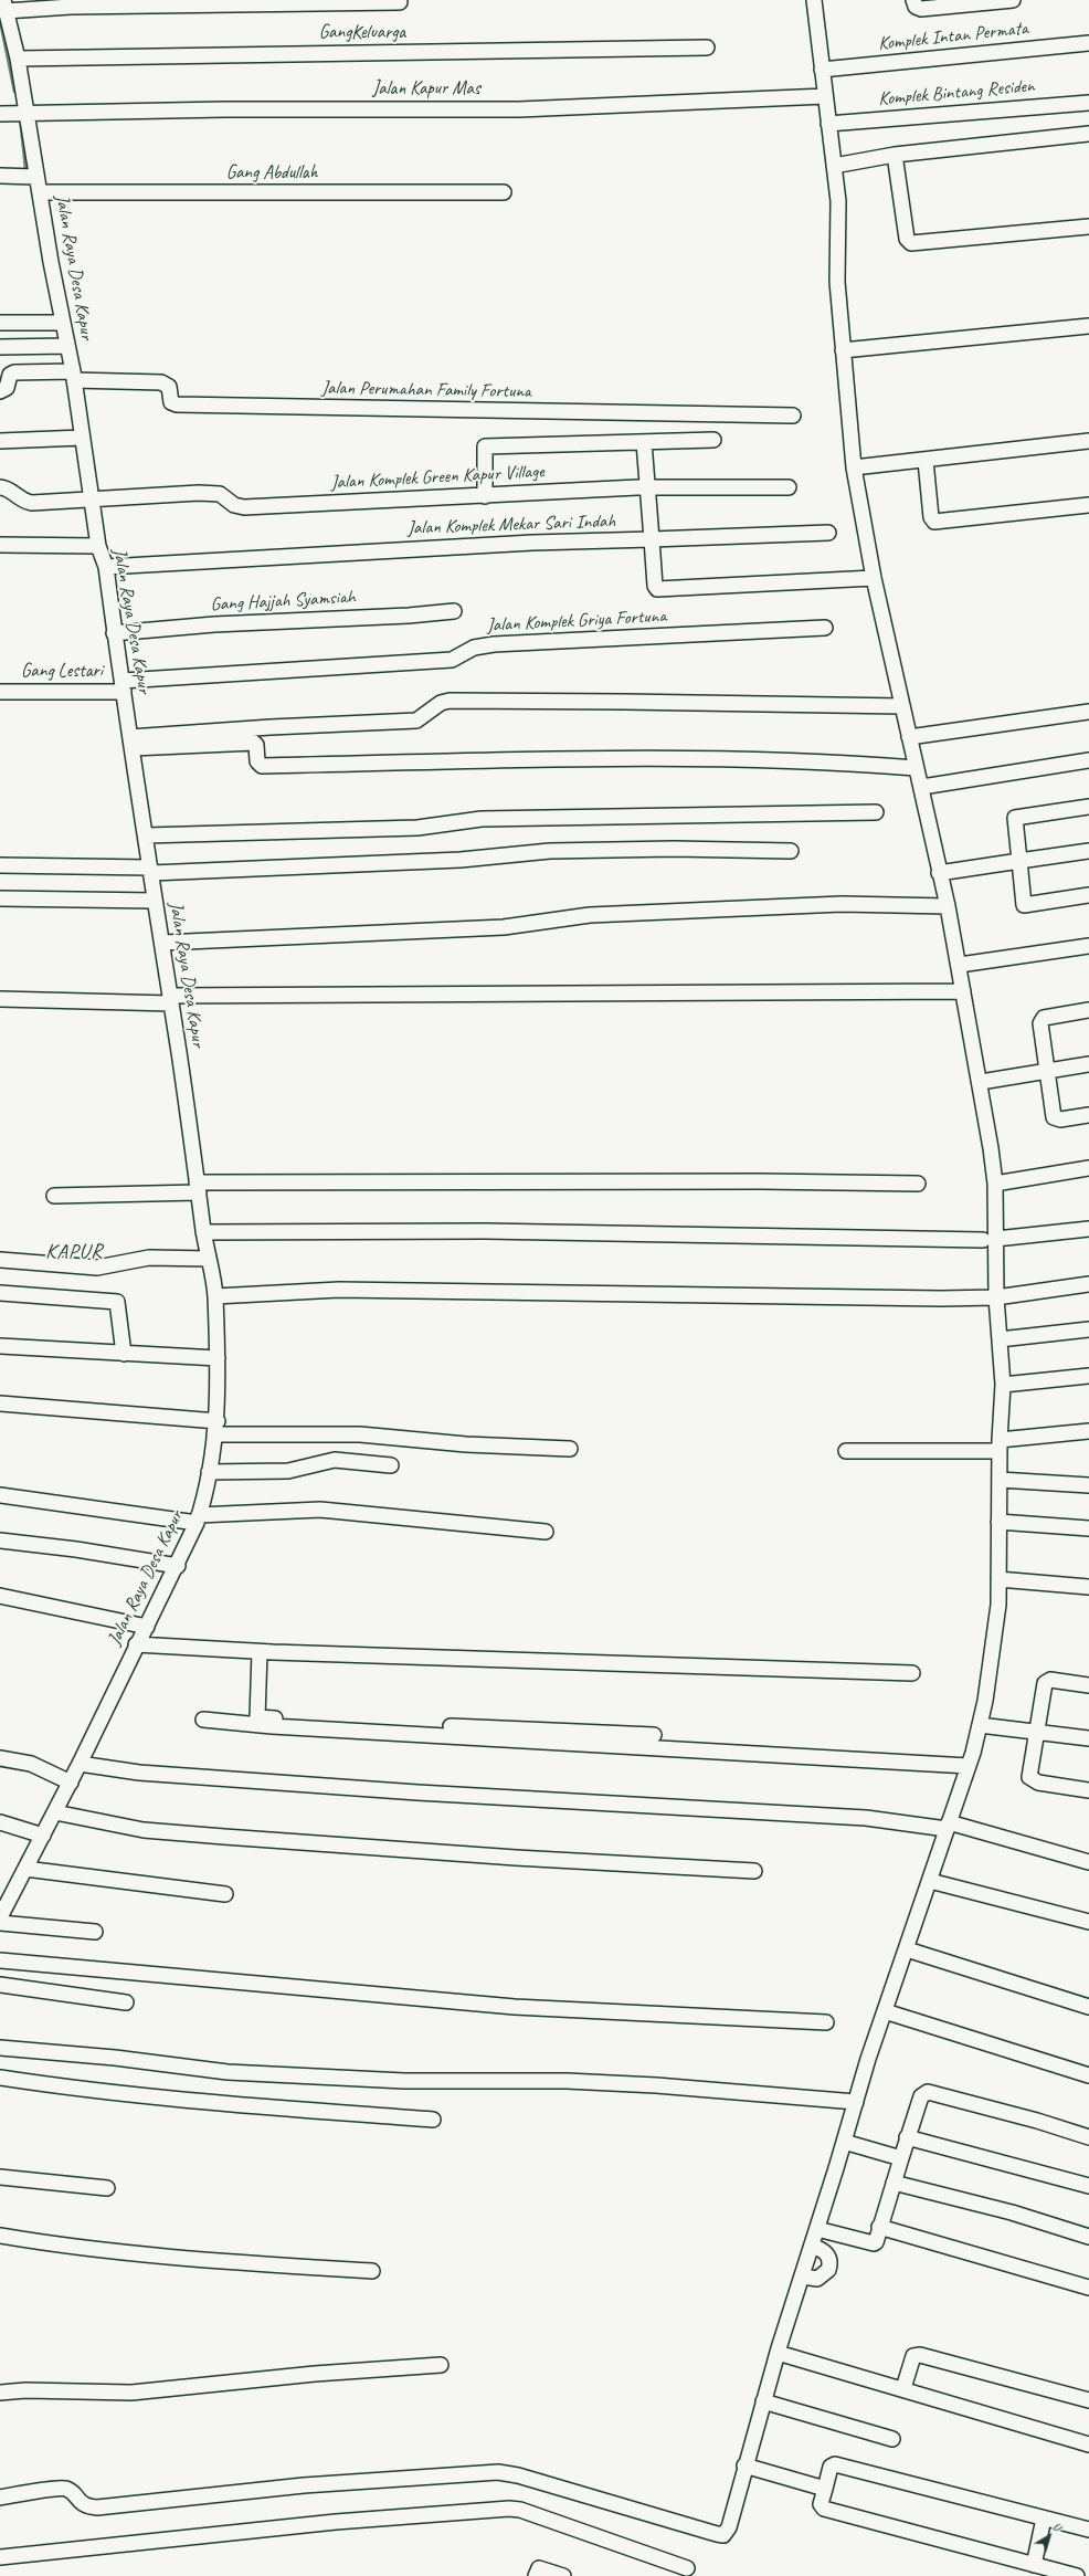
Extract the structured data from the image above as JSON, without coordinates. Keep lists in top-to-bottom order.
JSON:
{
  "streets": {
    "street": [
      "GangKeluarga",
      "Komplek Intan Permata",
      "Jalan Kapur Mas",
      "Komplek Bintang Residen",
      "Gang Abdullah",
      "Jalan Raya Desa Kapur",
      "Jalan Perumahan Family Fortuna",
      "Jalan Komplek Green Kapur Village",
      "Jalan Komplek Mekar Sari Indah",
      "Gang Hajjah Syamsiah",
      "Jalan Komplek Griya Fortuna",
      "Gang Lestari"
    ]
  },
  "crossings": [
    ["GangKeluarga", "Jalan Raya Desa Kapur"],
    ["Jalan Kapur Mas", "Jalan Raya Desa Kapur"],
    ["Gang Abdullah", "Jalan Raya Desa Kapur"],
    ["Jalan Raya Desa Kapur", "Jalan Perumahan Family Fortuna"],
    ["Jalan Raya Desa Kapur", "Jalan Komplek Green Kapur Village"],
    ["Jalan Raya Desa Kapur", "Jalan Komplek Mekar Sari Indah"],
    ["Jalan Raya Desa Kapur", "Gang Hajjah Syamsiah"],
    ["Jalan Raya Desa Kapur", "Jalan Komplek Griya Fortuna"],
    ["Jalan Raya Desa Kapur", "Gang Lestari"],
    ["Jalan Komplek Griya Fortuna", "Gang Lestari"]
  ],
  "districts": ["KAPUR"],
  "north": "top right"
}
